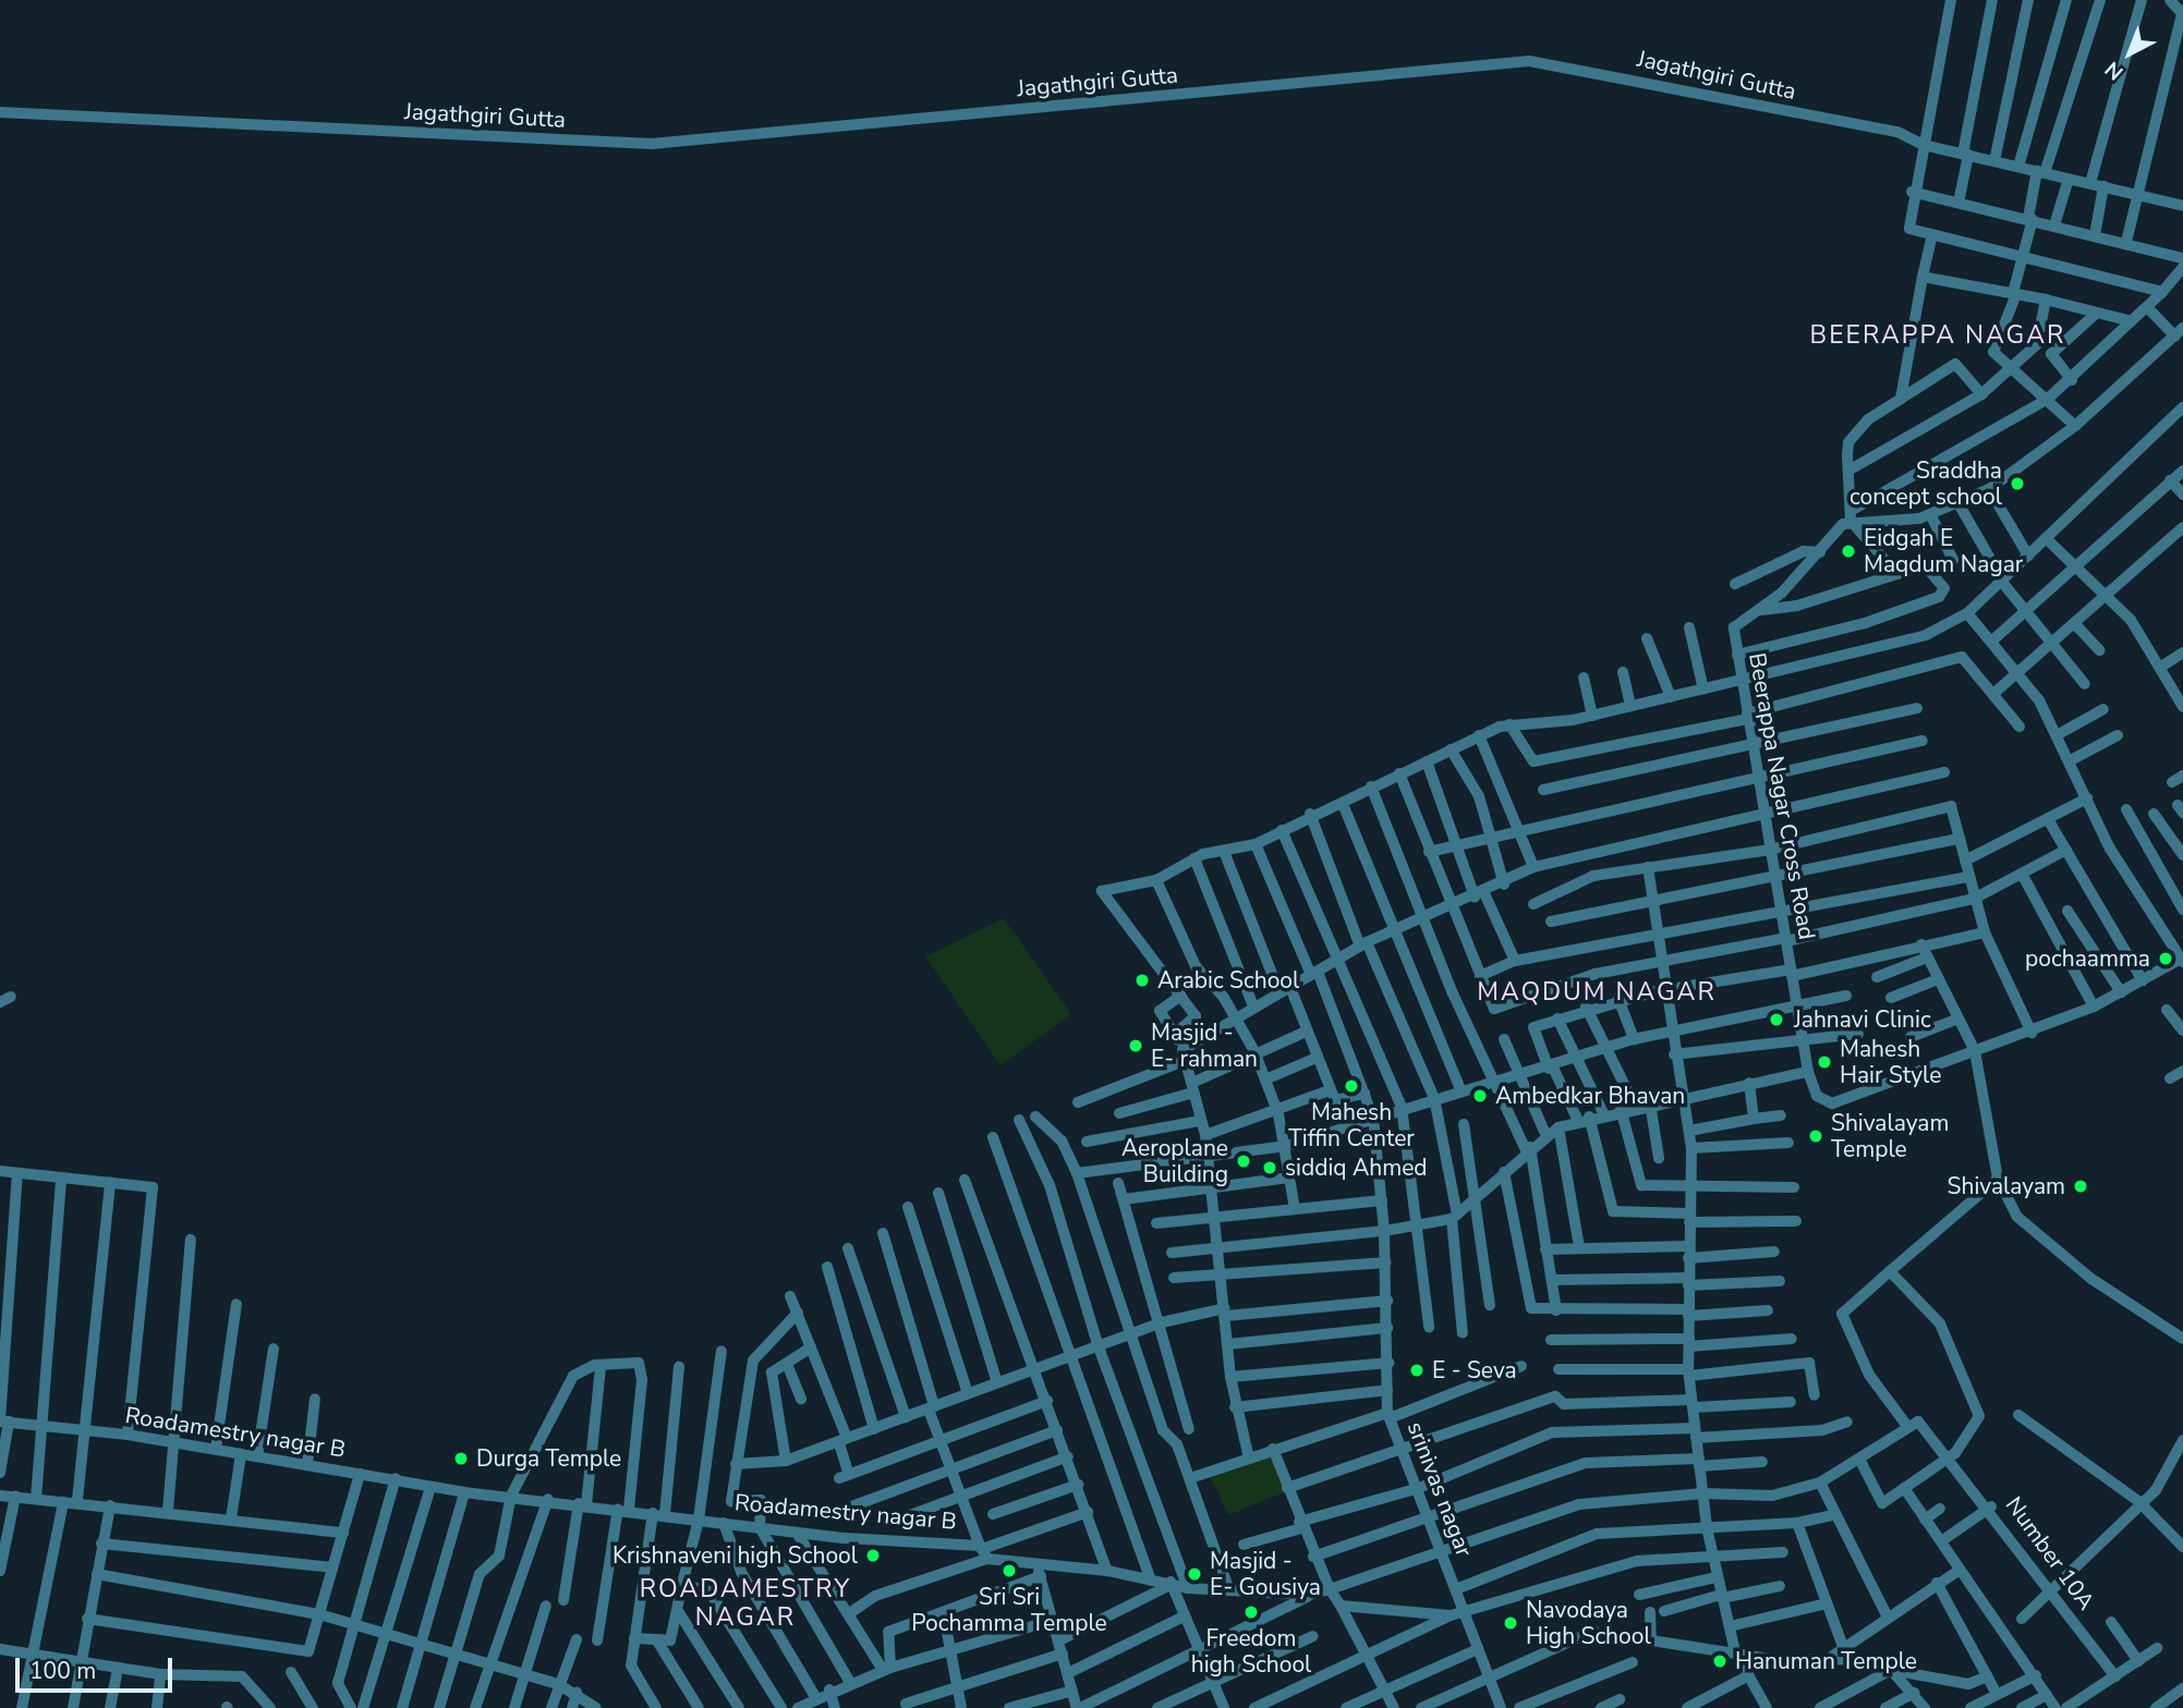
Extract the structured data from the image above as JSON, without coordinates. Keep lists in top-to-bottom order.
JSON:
{
  "streets": {
    "street": [
      "Jagathgiri Gutta",
      "Beerappa Nagar Cross Road",
      "Roadamestry nagar B",
      "srinivas nagar",
      "Number 10A"
    ]
  },
  "crossings": [
    ["Roadamestry nagar B", "srinivas nagar"],
    ["Roadamestry nagar B", "Number 10A"]
  ],
  "districts": ["BEERAPPA NAGAR", "MAQDUM NAGAR", "ROADAMESTRY NAGAR"],
  "places": [
    "Sraddha concept school",
    "Eidgah E Maqdum Nagar",
    "pochaamma",
    "Arabic School",
    "Jahnavi Clinic",
    "Masjid - E- rahman",
    "Mahesh Hair Style",
    "Mahesh Tiffin Center",
    "Ambedkar Bhavan",
    "Shivalayam Temple",
    "Aeroplane Building",
    "siddiq Ahmed",
    "Shivalayam",
    "E - Seva",
    "Durga Temple",
    "Krishnaveni high School",
    "Sri Sri Pochamma Temple",
    "Masjid - E- Gousiya",
    "Freedom high School",
    "Navodaya High School",
    "Hanuman Temple"
  ],
  "scale_bar": "100 m",
  "north": "bottom left"
}
